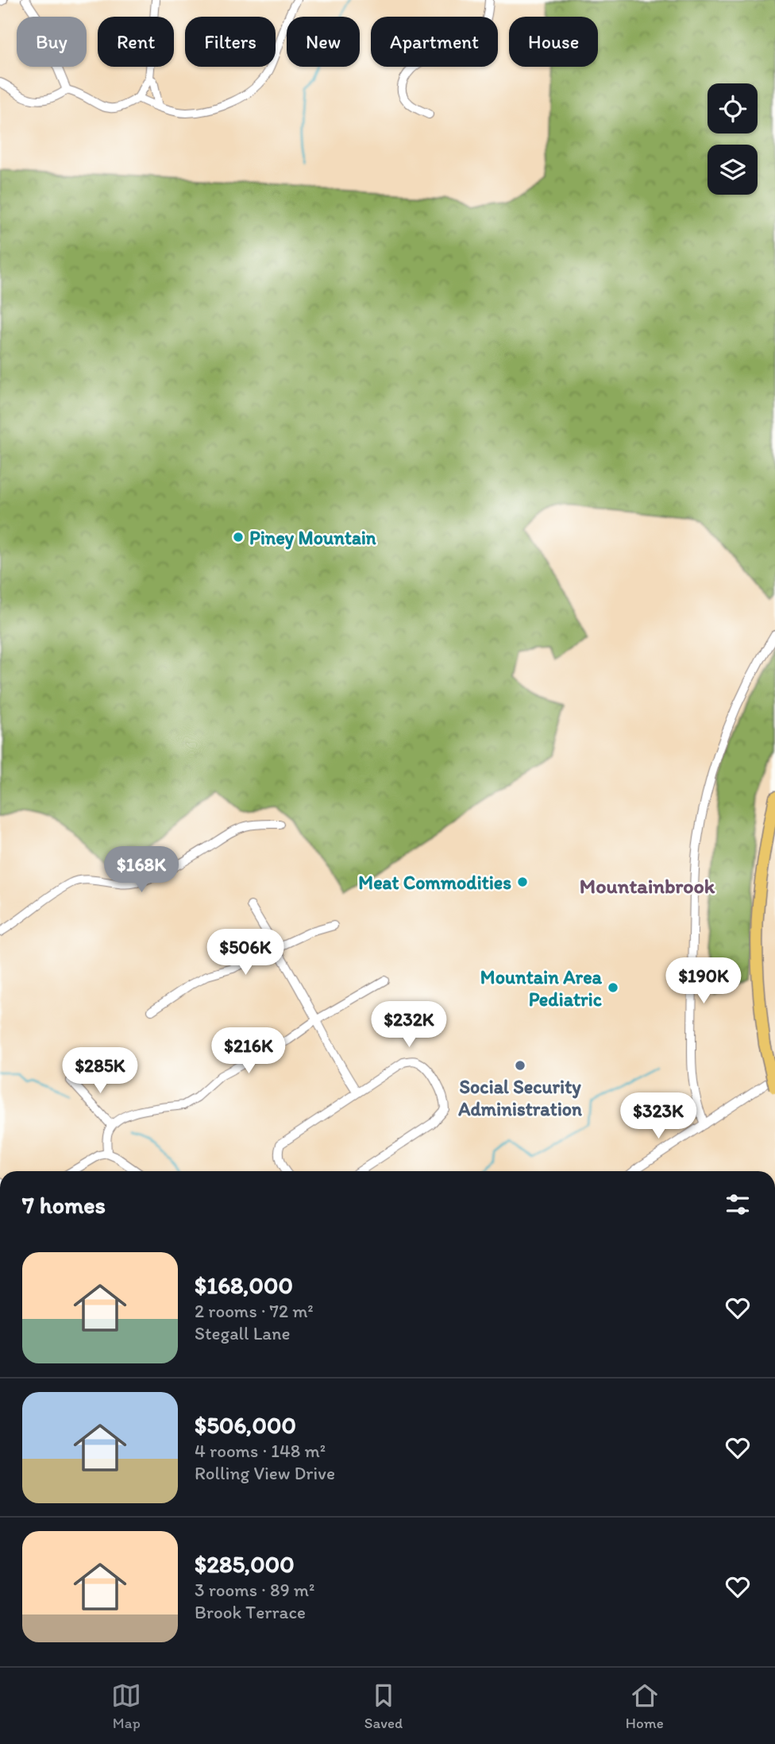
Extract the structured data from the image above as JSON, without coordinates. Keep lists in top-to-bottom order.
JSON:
{
  "districts": ["Mountainbrook"],
  "places": [
    "Piney Mountain",
    "Meat Commodities",
    "Mountain Area Pediatric",
    "Social Security Administration"
  ],
  "page": {
    "chip": [
      "Buy",
      "Rent",
      "Filters",
      "New",
      "Apartment",
      "House"
    ],
    "price": [
      "$168K",
      "$506K",
      "$190K",
      "$232K",
      "$216K",
      "$285K",
      "$323K"
    ],
    "heading": "7 homes",
    "list": [
      {
        "name": "$168,000",
        "note": "2 rooms · 72 m² · Stegall Lane"
      },
      {
        "name": "$506,000",
        "note": "4 rooms · 148 m² · Rolling View Drive"
      },
      {
        "name": "$285,000",
        "note": "3 rooms · 89 m² · Brook Terrace"
      }
    ],
    "tabs": ["Map", "Saved", "Home"]
  }
}
